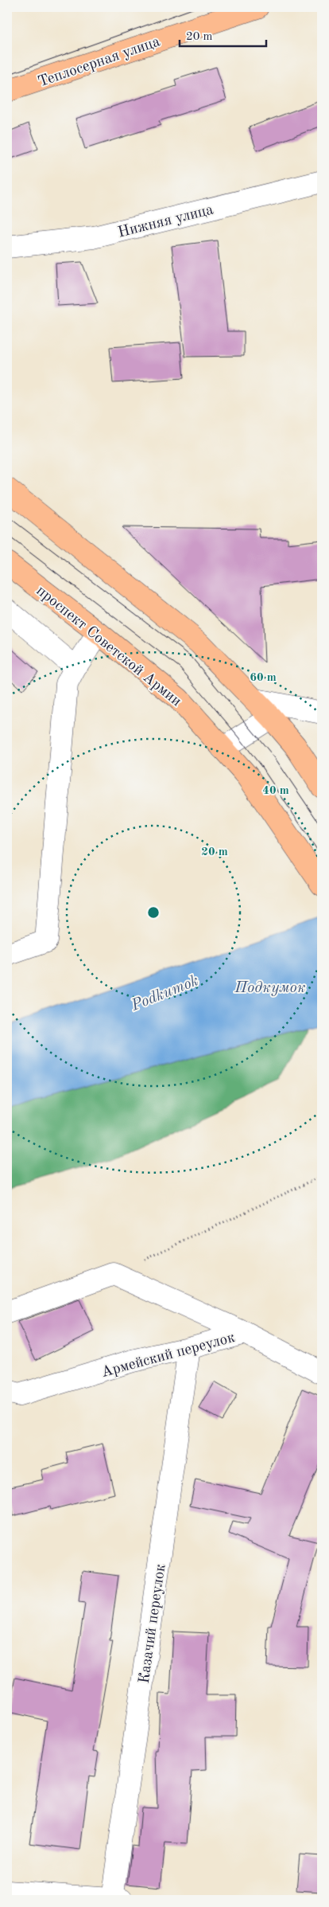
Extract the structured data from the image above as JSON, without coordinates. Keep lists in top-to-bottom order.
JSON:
{
  "streets": {
    "main road": ["Теплосерная улица", "проспект Советской Армии"],
    "street": ["Нижняя улица", "Армейский переулок", "Казачий переулок"]
  },
  "crossings": [
    ["Армейский переулок", "Казачий переулок"]
  ],
  "water": ["Подкумок", "Podkumok"],
  "scale_bar": "20 m",
  "rings": ["60 m", "40 m", "20 m"]
}
